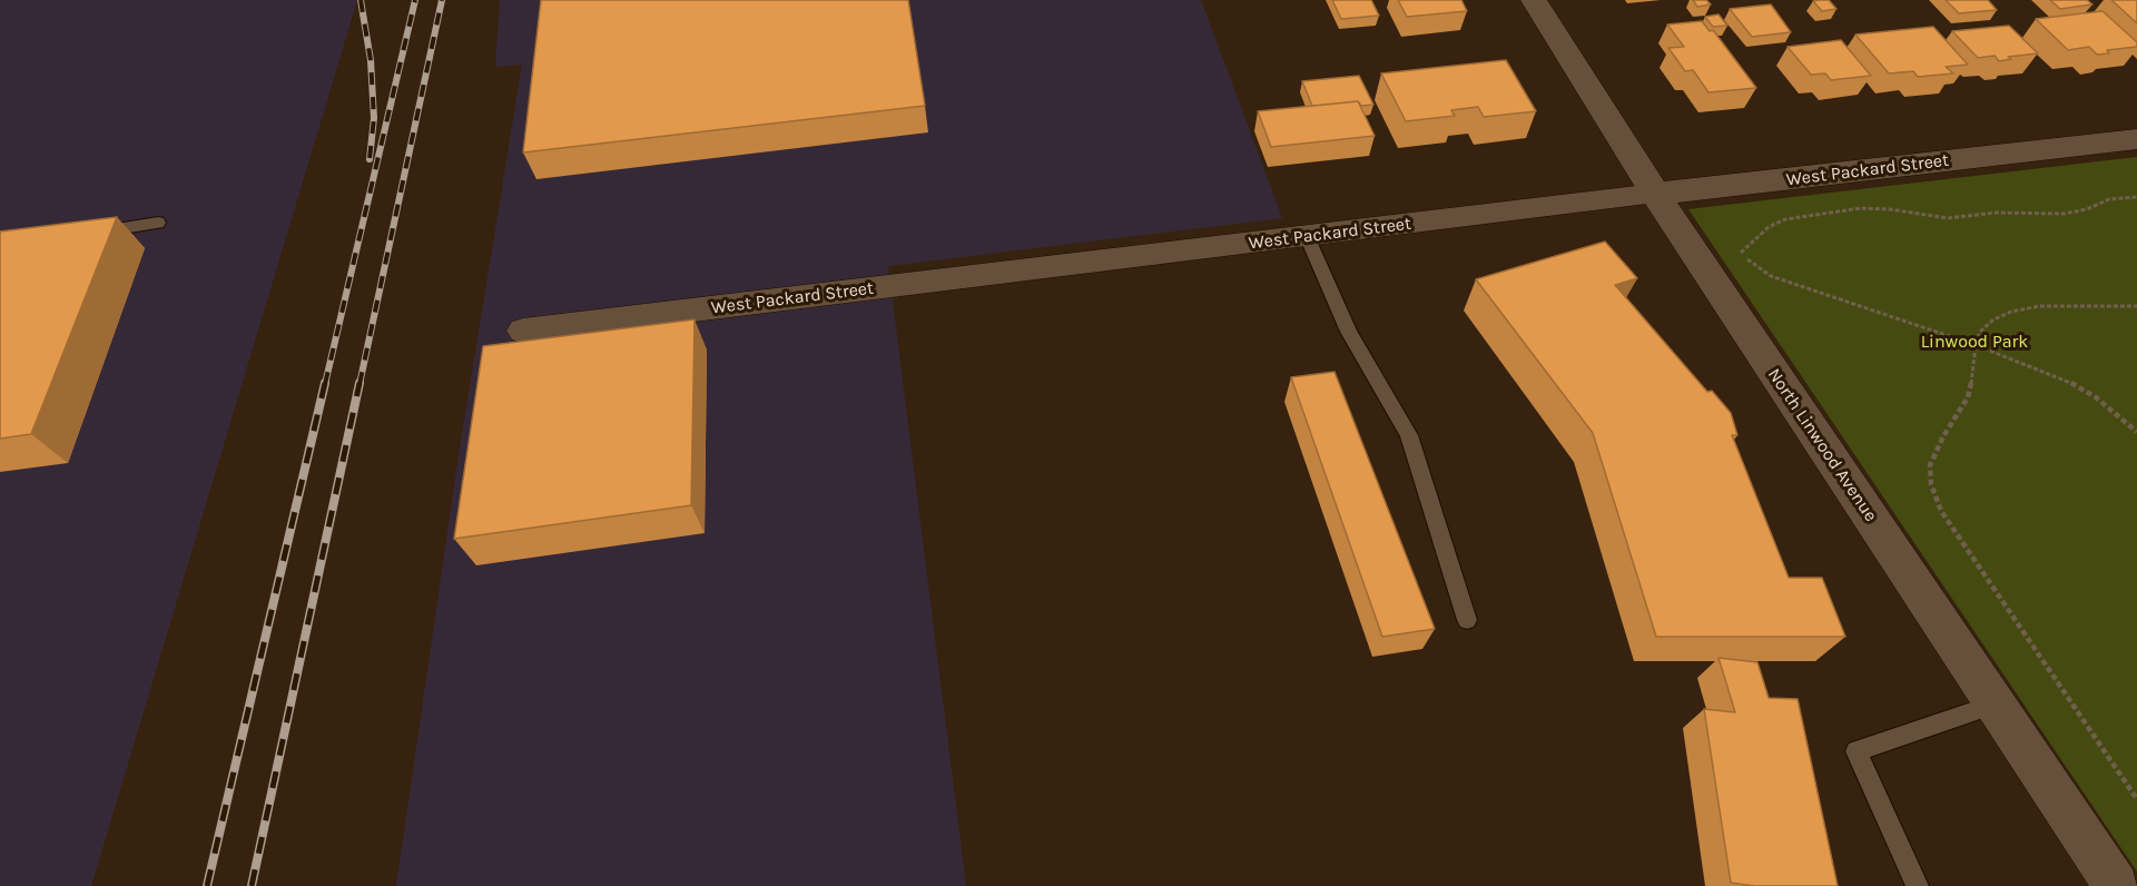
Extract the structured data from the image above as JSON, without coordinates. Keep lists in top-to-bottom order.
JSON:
{
  "streets": {
    "street": ["West Packard Street", "North Linwood Avenue"]
  },
  "crossings": [
    ["West Packard Street", "North Linwood Avenue"]
  ],
  "parks": ["Linwood Park"]
}
